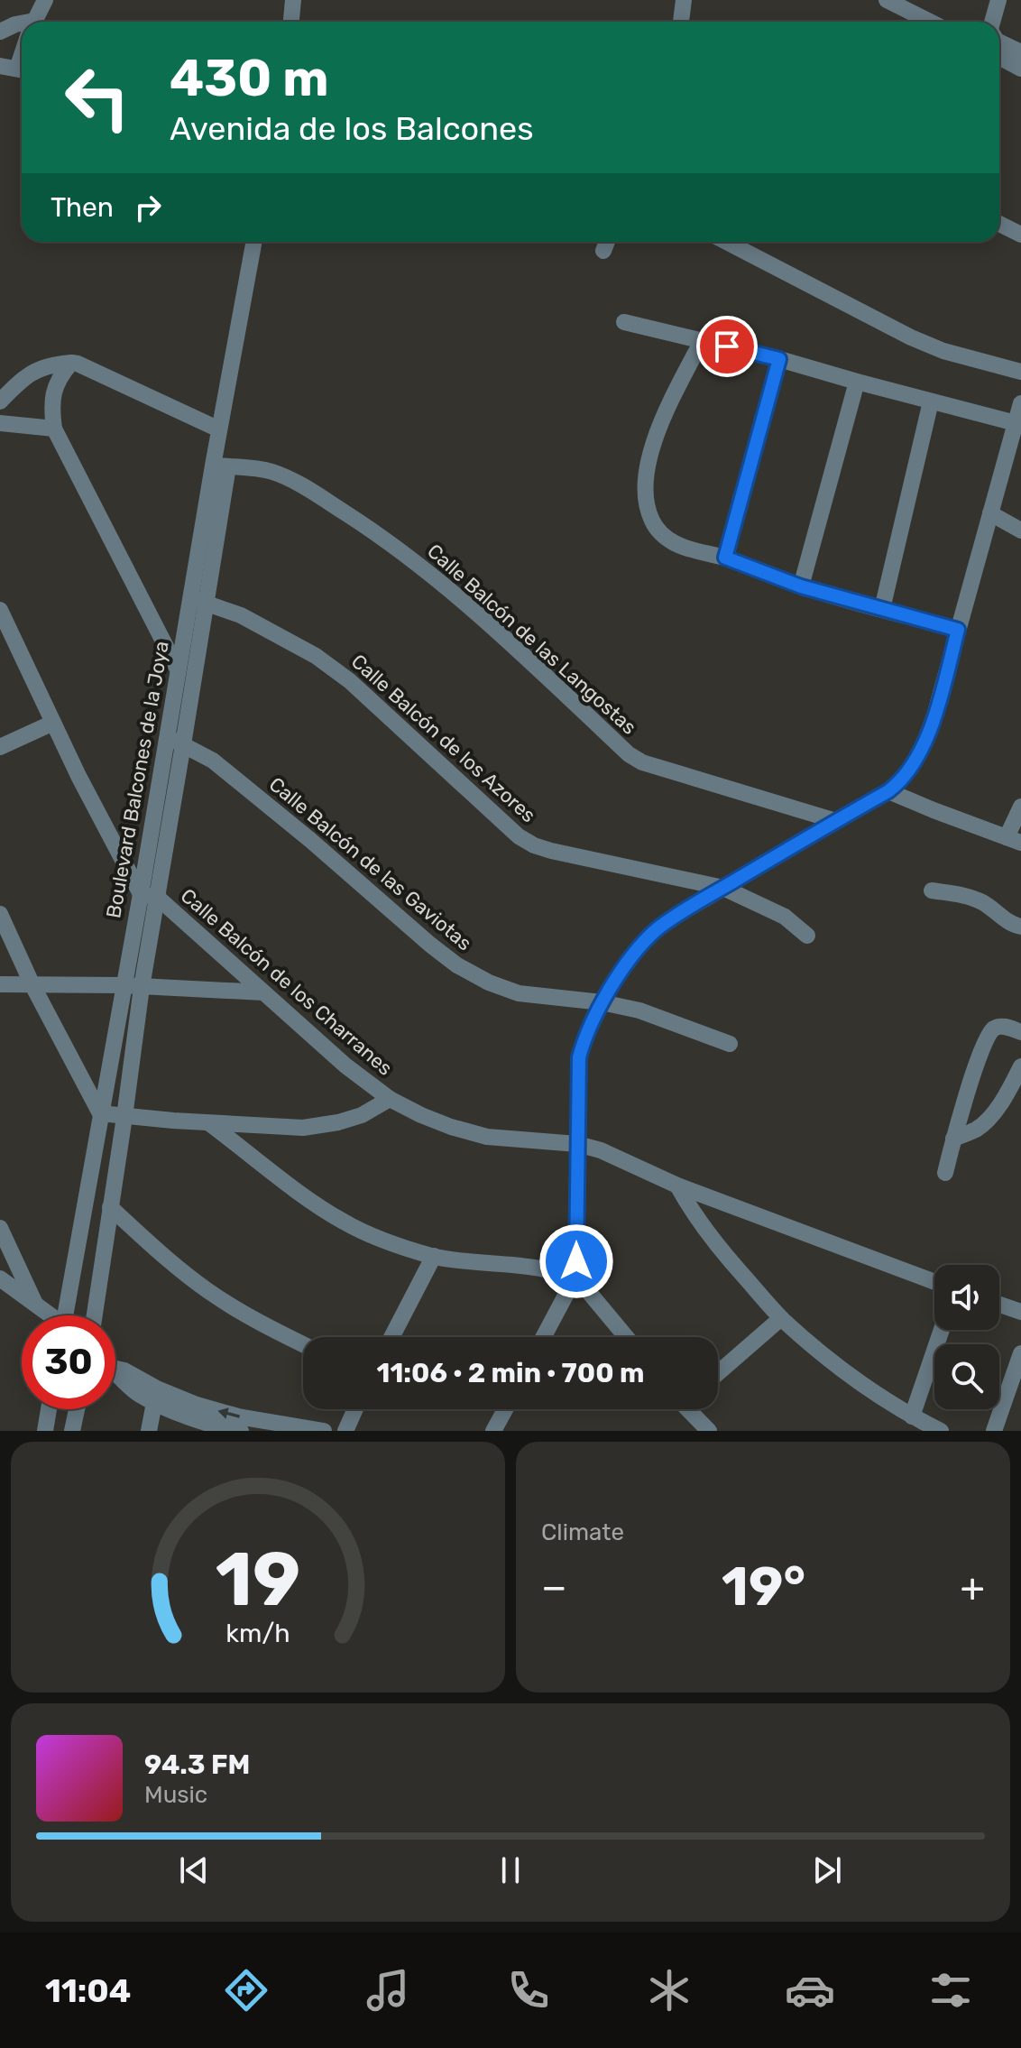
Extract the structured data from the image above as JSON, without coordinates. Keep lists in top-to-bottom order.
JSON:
{
  "streets": {
    "street": [
      "Calle Balcón de las Langostas",
      "Calle Balcón de los Azores",
      "Boulevard Balcones de la Joya",
      "Calle Balcón de las Gaviotas",
      "Calle Balcón de los Charranes"
    ]
  },
  "crossings": [
    ["Calle Balcón de las Langostas", "Boulevard Balcones de la Joya"],
    ["Calle Balcón de los Azores", "Boulevard Balcones de la Joya"],
    ["Boulevard Balcones de la Joya", "Calle Balcón de las Gaviotas"],
    ["Boulevard Balcones de la Joya", "Calle Balcón de los Charranes"]
  ],
  "page": {
    "turn": ["430 m", "Avenida de los Balcones"],
    "then": "Then",
    "limit": "30",
    "trip": "11:06 · 2 min · 700 m",
    "tile": "Climate",
    "heat": ["−", "19°", "+"],
    "song": ["94.3 FM", "Music"],
    "tabs": "11:04",
    "gauge": ["19", "km/h"]
  }
}
